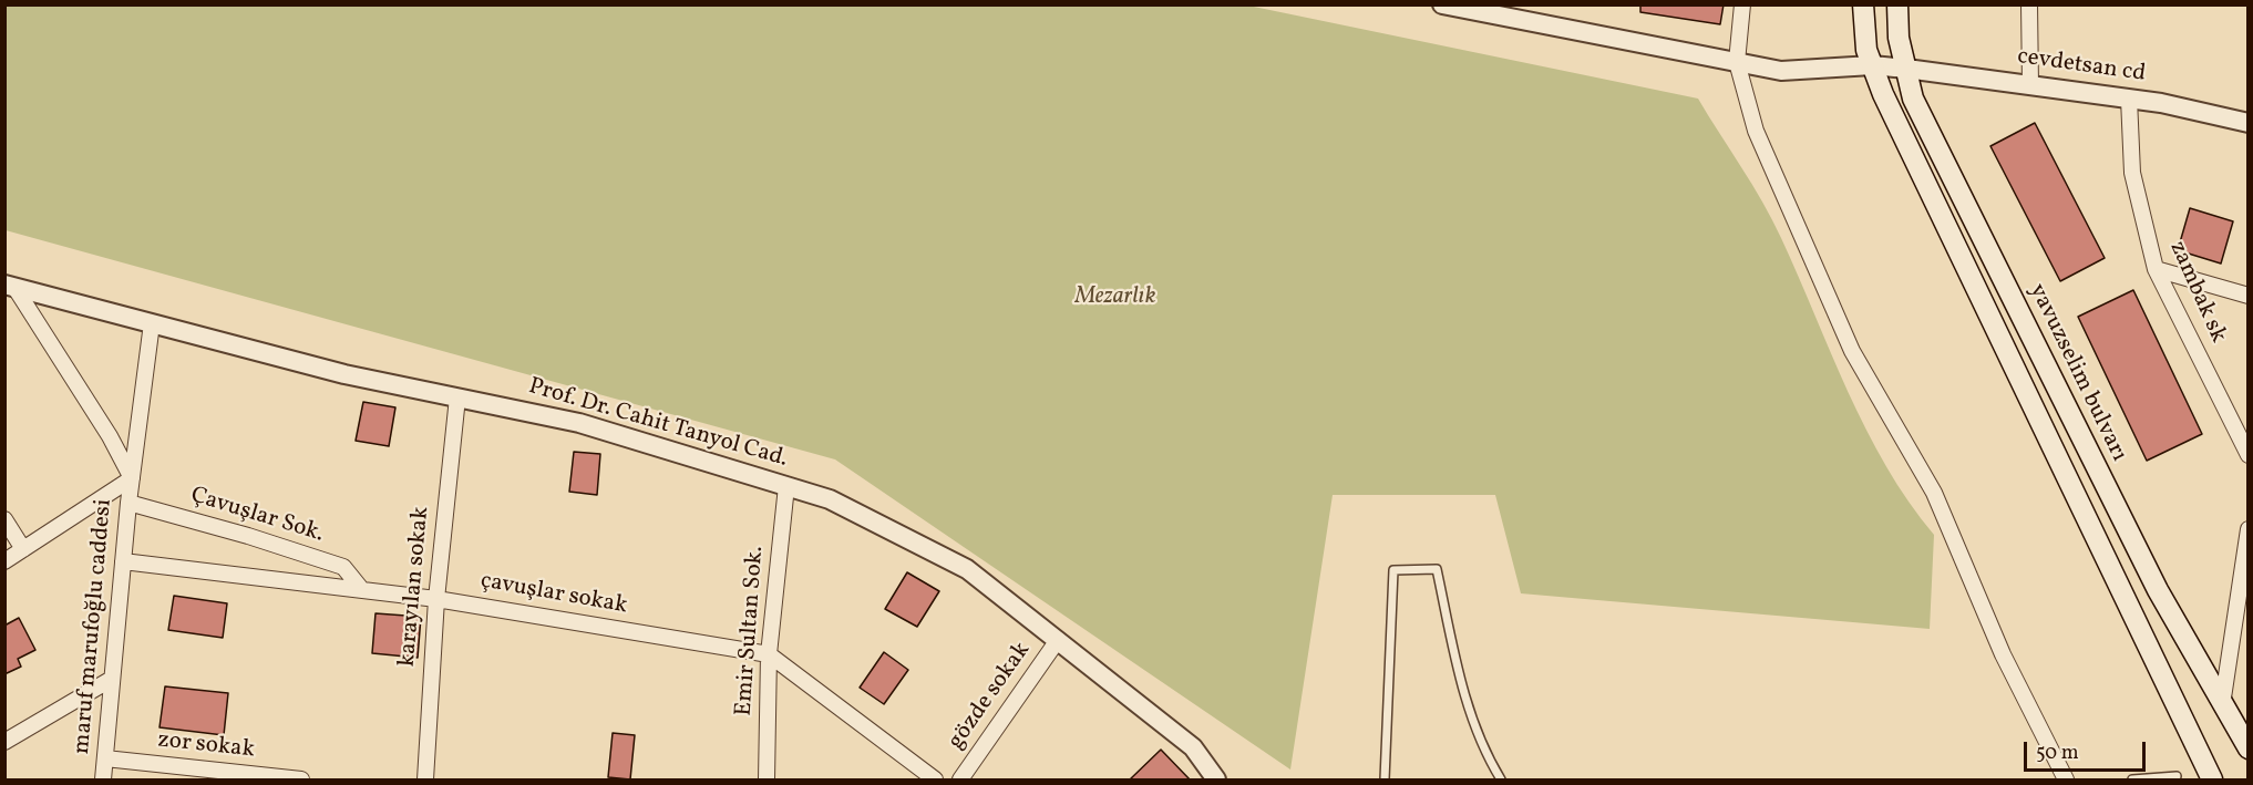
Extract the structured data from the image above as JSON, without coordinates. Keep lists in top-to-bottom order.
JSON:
{
  "streets": {
    "main road": ["yavuzselim bulvarı"],
    "street": [
      "cevdetsan cd",
      "zambak sk",
      "Prof. Dr. Cahit Tanyol Cad.",
      "Çavuşlar Sok.",
      "karayılan sokak",
      "çavuşlar sokak",
      "maruf marufoğlu caddesi",
      "Emir Sultan Sok.",
      "gözde sokak",
      "zor sokak"
    ]
  },
  "crossings": [
    ["cevdetsan cd", "zambak sk"],
    ["cevdetsan cd", "yavuzselim bulvarı"],
    ["Prof. Dr. Cahit Tanyol Cad.", "karayılan sokak"],
    ["Prof. Dr. Cahit Tanyol Cad.", "maruf marufoğlu caddesi"],
    ["Prof. Dr. Cahit Tanyol Cad.", "Emir Sultan Sok."],
    ["Prof. Dr. Cahit Tanyol Cad.", "gözde sokak"],
    ["Çavuşlar Sok.", "çavuşlar sokak"],
    ["Çavuşlar Sok.", "maruf marufoğlu caddesi"],
    ["karayılan sokak", "çavuşlar sokak"],
    ["çavuşlar sokak", "maruf marufoğlu caddesi"],
    ["çavuşlar sokak", "Emir Sultan Sok."],
    ["maruf marufoğlu caddesi", "zor sokak"]
  ],
  "parks": ["Mezarlık"],
  "scale_bar": "50 m"
}
